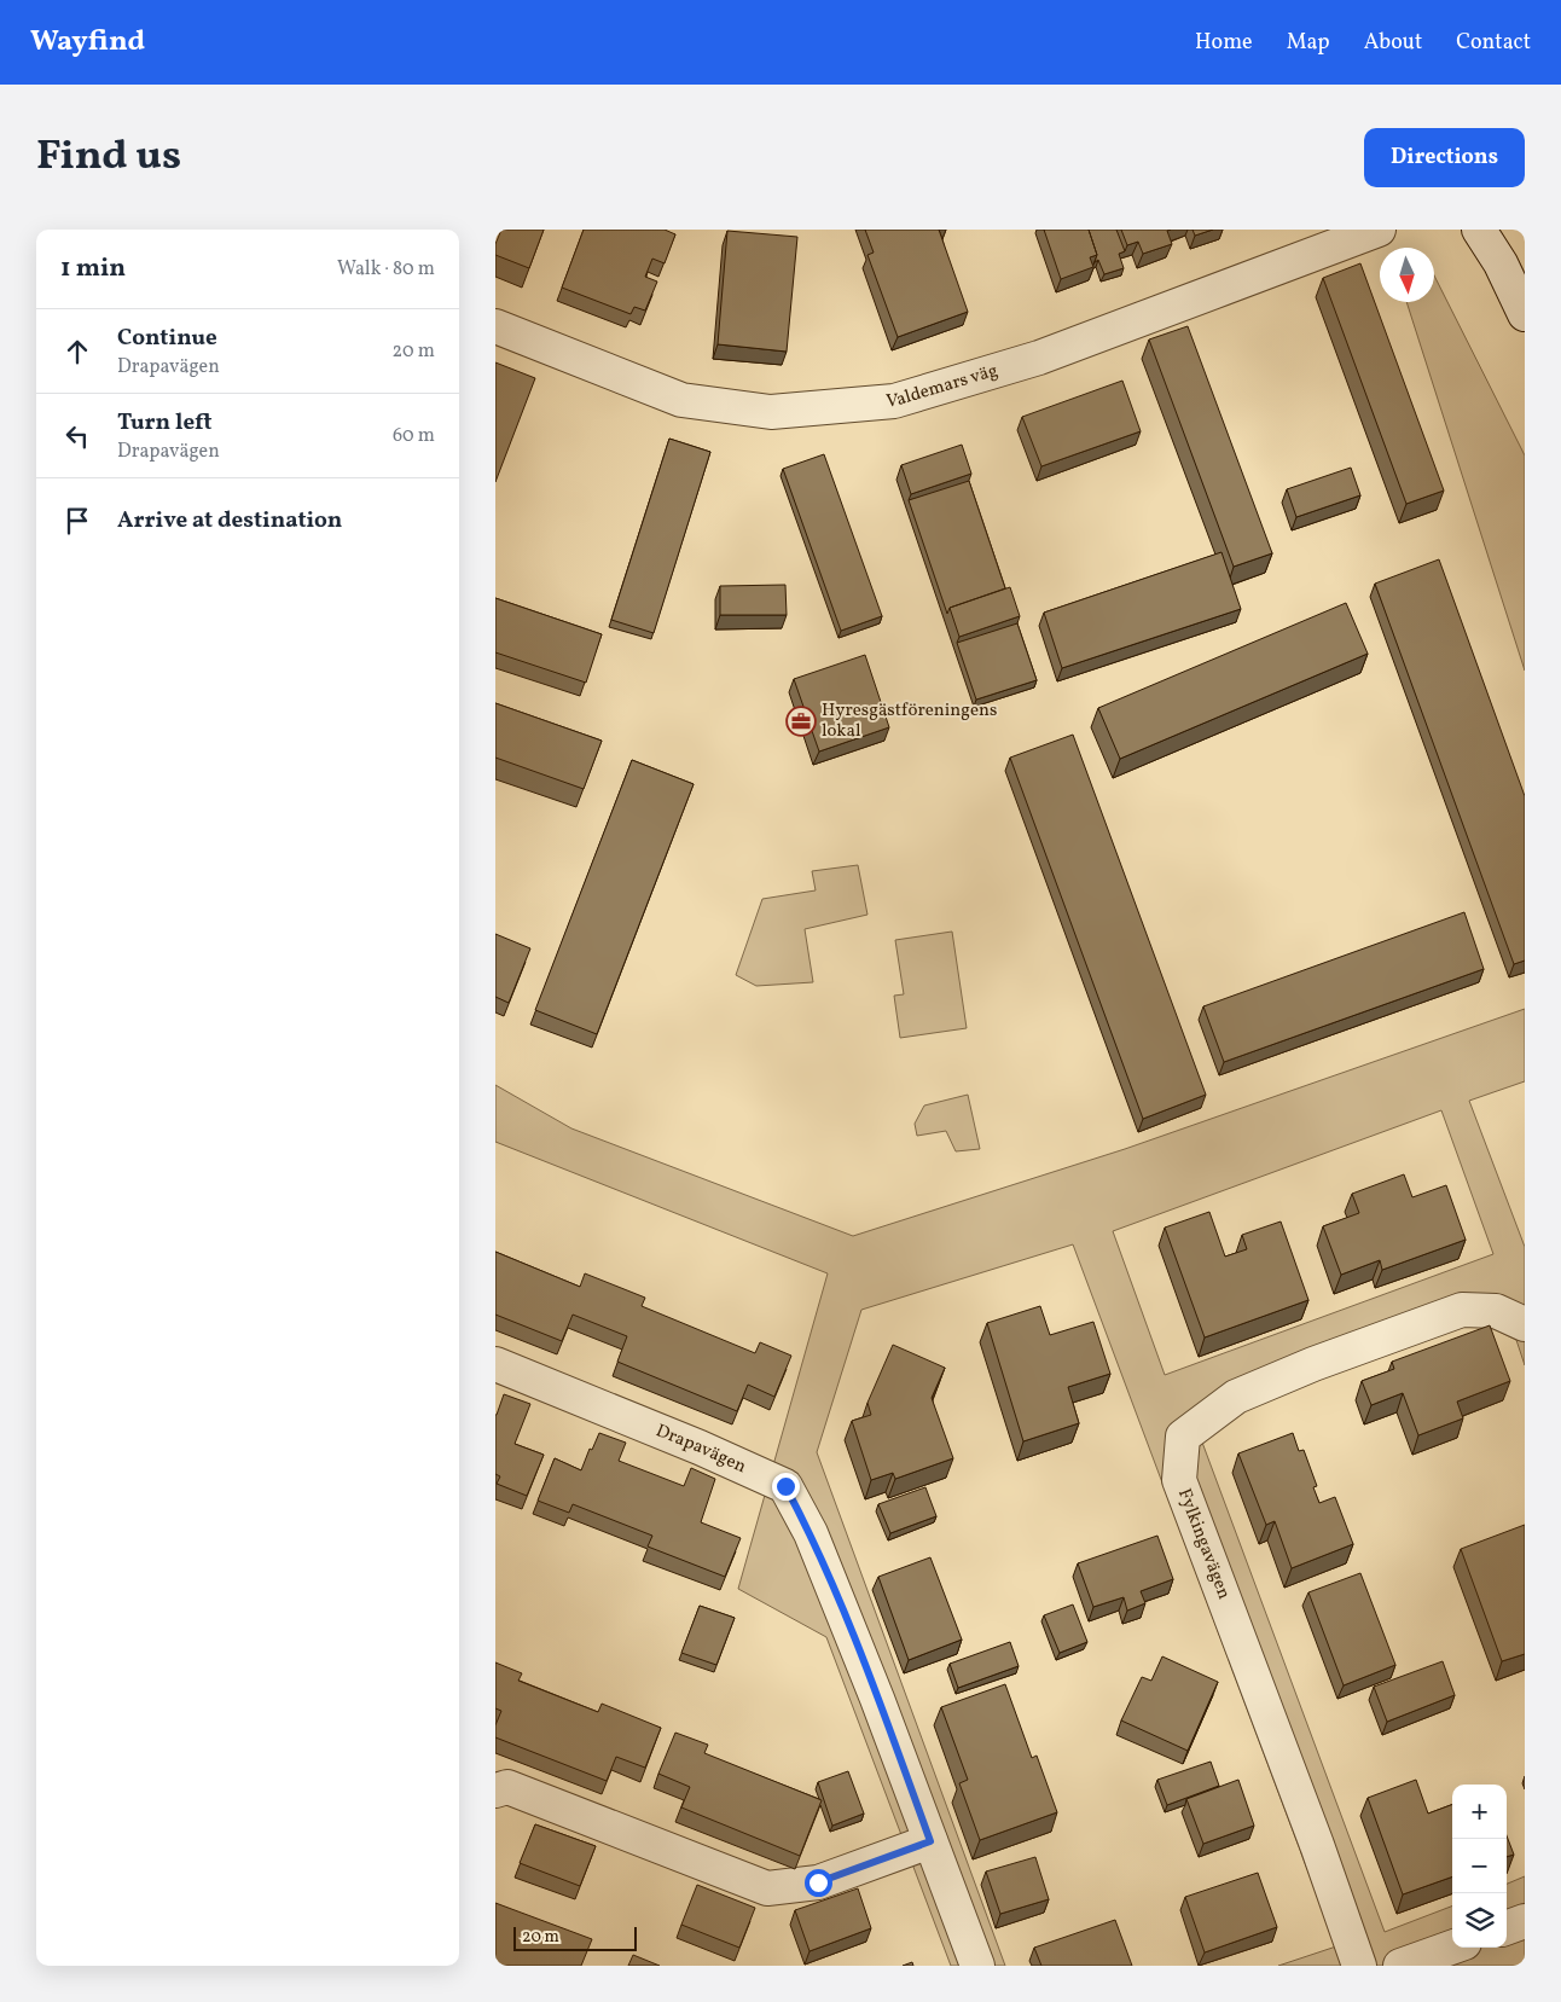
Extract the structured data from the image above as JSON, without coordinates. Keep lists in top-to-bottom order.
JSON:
{
  "streets": {
    "street": ["Valdemars väg", "Drapavägen", "Fylkingavägen"]
  },
  "places": {
    "office": ["Hyresgästföreningens lokal"]
  },
  "scale_bar": "20 m",
  "north": "bottom",
  "page": {
    "header": "Wayfind",
    "nav": [
      "Home",
      "Map",
      "About",
      "Contact"
    ],
    "title": "Find us",
    "buttons": "Directions",
    "heading": ["1 min", "Walk · 80 m"],
    "list": [
      ["Continue", "Drapavägen", "20 m"],
      ["Turn left", "Drapavägen", "60 m"],
      "Arrive at destination"
    ],
    "map_buttons": ["+", "−"],
    "scale": "20 m"
  }
}
